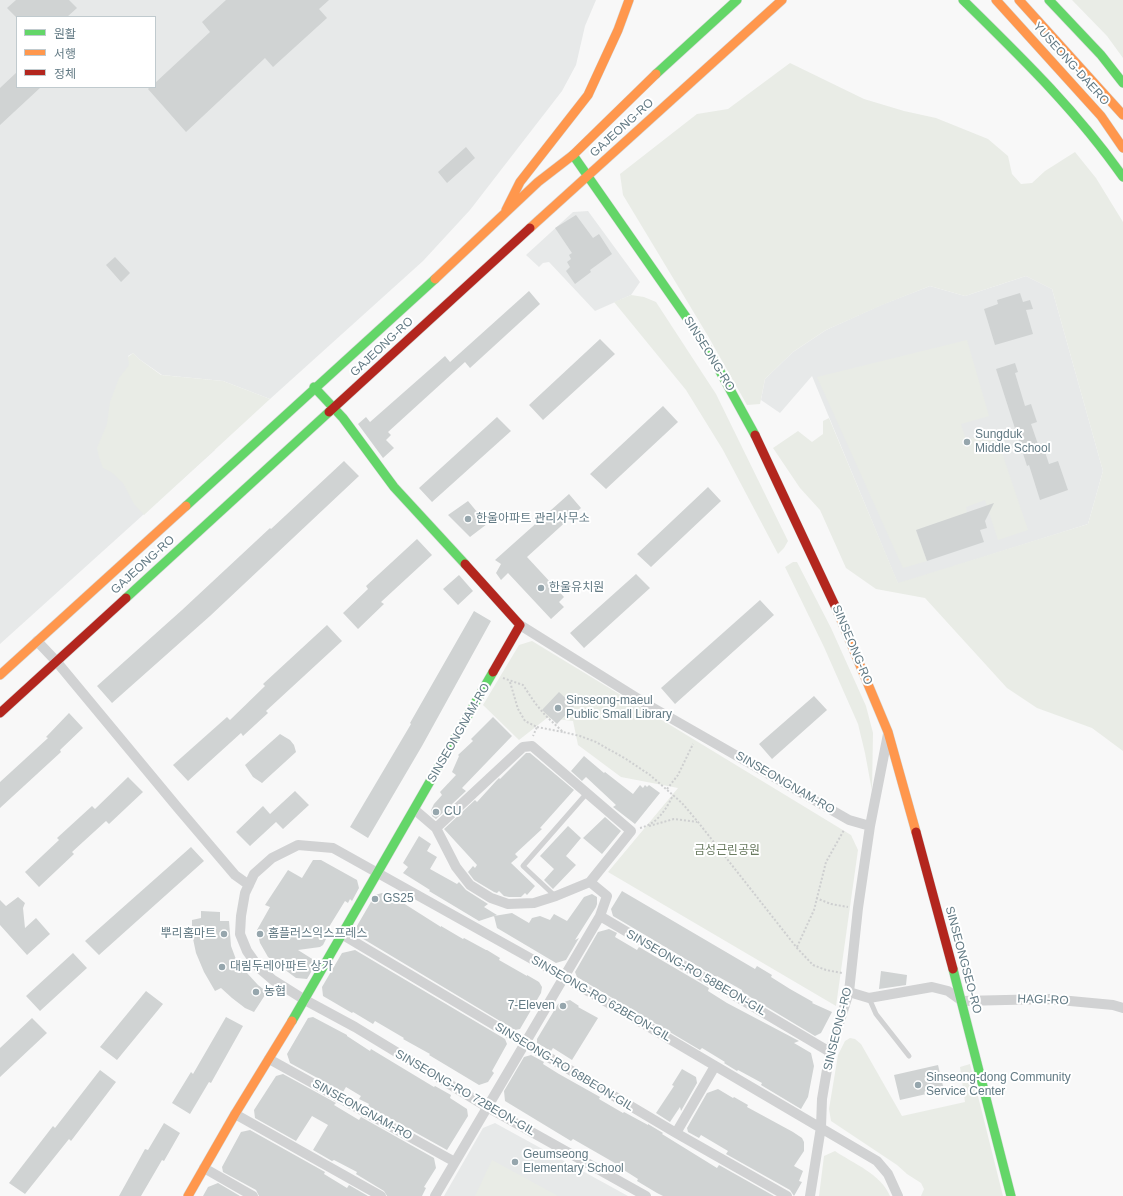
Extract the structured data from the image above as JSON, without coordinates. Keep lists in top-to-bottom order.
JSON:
{
  "streets": {
    "main road": [
      "YUSEONG-DAERO",
      "GAJEONG-RO",
      "SINSEONG-RO",
      "SINSEONGNAM-RO",
      "SINSEONGSEO-RO"
    ],
    "street": [
      "SINSEONG-RO 58BEON-GIL",
      "SINSEONG-RO 62BEON-GIL",
      "HAGI-RO",
      "SINSEONG-RO 68BEON-GIL",
      "SINSEONG-RO 72BEON-GIL"
    ]
  },
  "crossings": [
    ["GAJEONG-RO", "SINSEONG-RO"],
    ["SINSEONG-RO", "SINSEONGNAM-RO"],
    ["SINSEONG-RO", "SINSEONGSEO-RO"],
    ["SINSEONG-RO", "SINSEONG-RO 58BEON-GIL"],
    ["SINSEONG-RO", "SINSEONG-RO 62BEON-GIL"],
    ["SINSEONGNAM-RO", "SINSEONG-RO 62BEON-GIL"],
    ["SINSEONGNAM-RO", "SINSEONG-RO 68BEON-GIL"],
    ["SINSEONGNAM-RO", "SINSEONG-RO 72BEON-GIL"],
    ["SINSEONGSEO-RO", "HAGI-RO"]
  ],
  "parks": ["금성근린공원"],
  "places": [
    "Sungduk Middle School",
    "한울아파트 관리사무소",
    "한울유치원",
    "Sinseong-maeul Public Small Library",
    "CU",
    "GS25",
    "뿌리홈마트",
    "홈플러스익스프레스",
    "대림두레아파트 상가",
    "농협",
    "7-Eleven",
    "Sinseong-dong Community Service Center",
    "Geumseong Elementary School"
  ],
  "legend": ["원활", "서행", "정체"]
}
